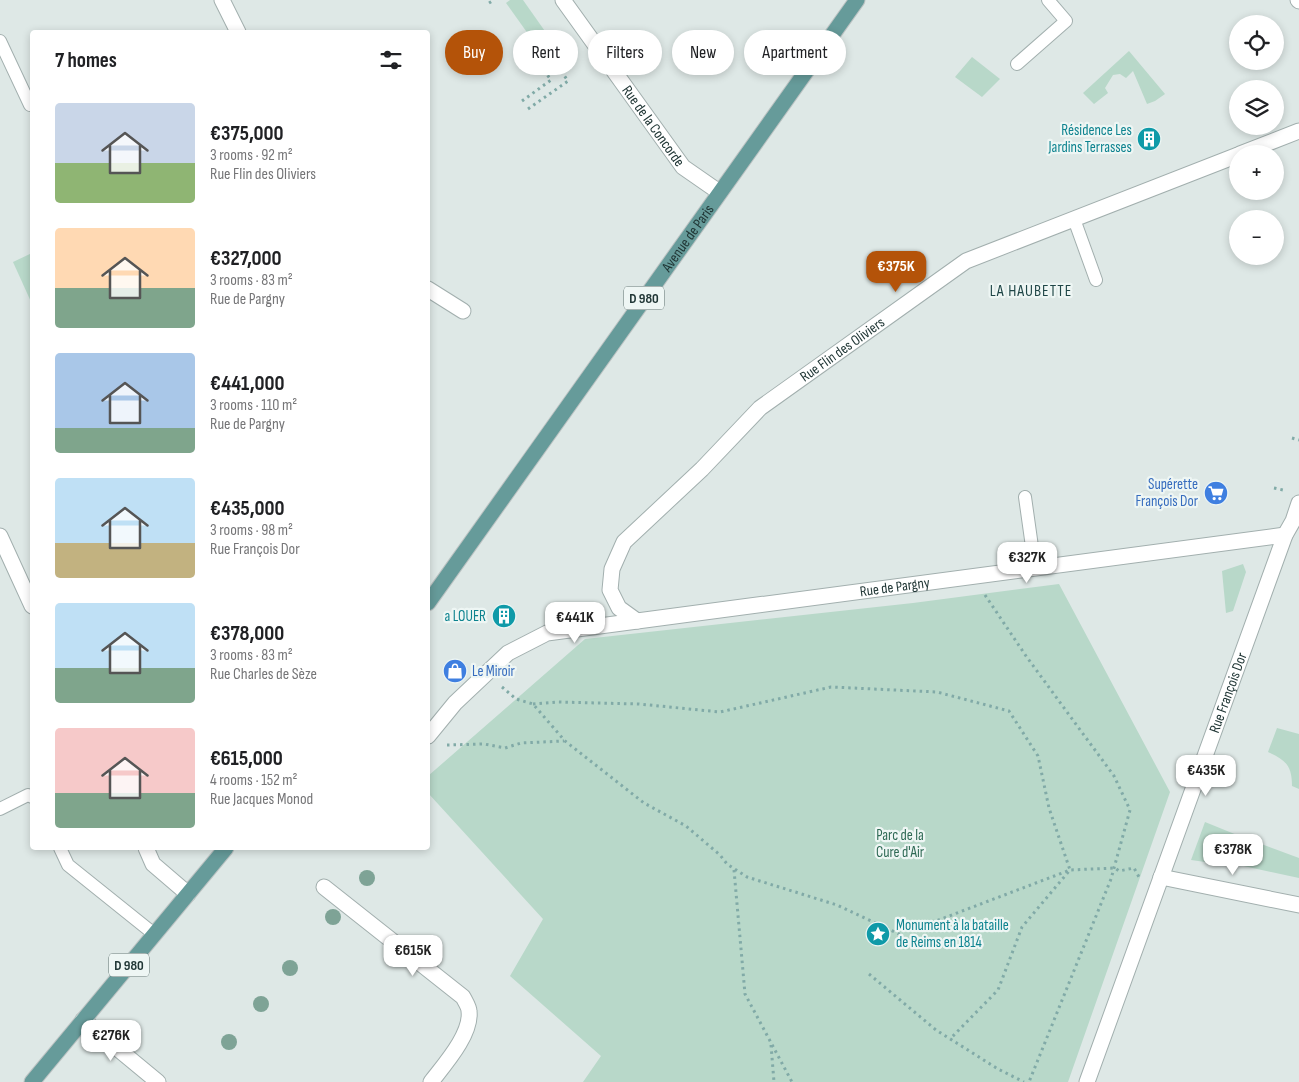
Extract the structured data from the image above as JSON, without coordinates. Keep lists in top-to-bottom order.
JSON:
{
  "streets": {
    "main road": ["Avenue de Paris", "D 980"],
    "street": [
      "Rue de la Concorde",
      "Rue Flin des Oliviers",
      "Rue de Pargny",
      "Rue François Dor"
    ]
  },
  "crossings": [
    ["Rue de la Concorde", "Avenue de Paris"],
    ["Rue Flin des Oliviers", "Rue de Pargny"],
    ["Rue de Pargny", "Rue François Dor"]
  ],
  "districts": ["LA HAUBETTE"],
  "parks": ["Parc de la Cure d'Air"],
  "places": {
    "building": ["Résidence Les Jardins Terrasses", "a LOUER"],
    "supermarket": ["Supérette François Dor"],
    "shop": ["Le Miroir"],
    "place": ["Monument à la bataille de Reims en 1814"]
  },
  "page": {
    "map_buttons": ["+", "−"],
    "chip": [
      "Buy",
      "Rent",
      "Filters",
      "New",
      "Apartment"
    ],
    "heading": "7 homes",
    "list": [
      {
        "name": "€375,000",
        "note": "3 rooms · 92 m² · Rue Flin des Oliviers"
      },
      {
        "name": "€327,000",
        "note": "3 rooms · 83 m² · Rue de Pargny"
      },
      {
        "name": "€441,000",
        "note": "3 rooms · 110 m² · Rue de Pargny"
      },
      {
        "name": "€435,000",
        "note": "3 rooms · 98 m² · Rue François Dor"
      },
      {
        "name": "€378,000",
        "note": "3 rooms · 83 m² · Rue Charles de Sèze"
      },
      {
        "name": "€615,000",
        "note": "4 rooms · 152 m² · Rue Jacques Monod"
      }
    ],
    "price": [
      "€375K",
      "€327K",
      "€441K",
      "€435K",
      "€378K",
      "€615K",
      "€276K"
    ]
  }
}
